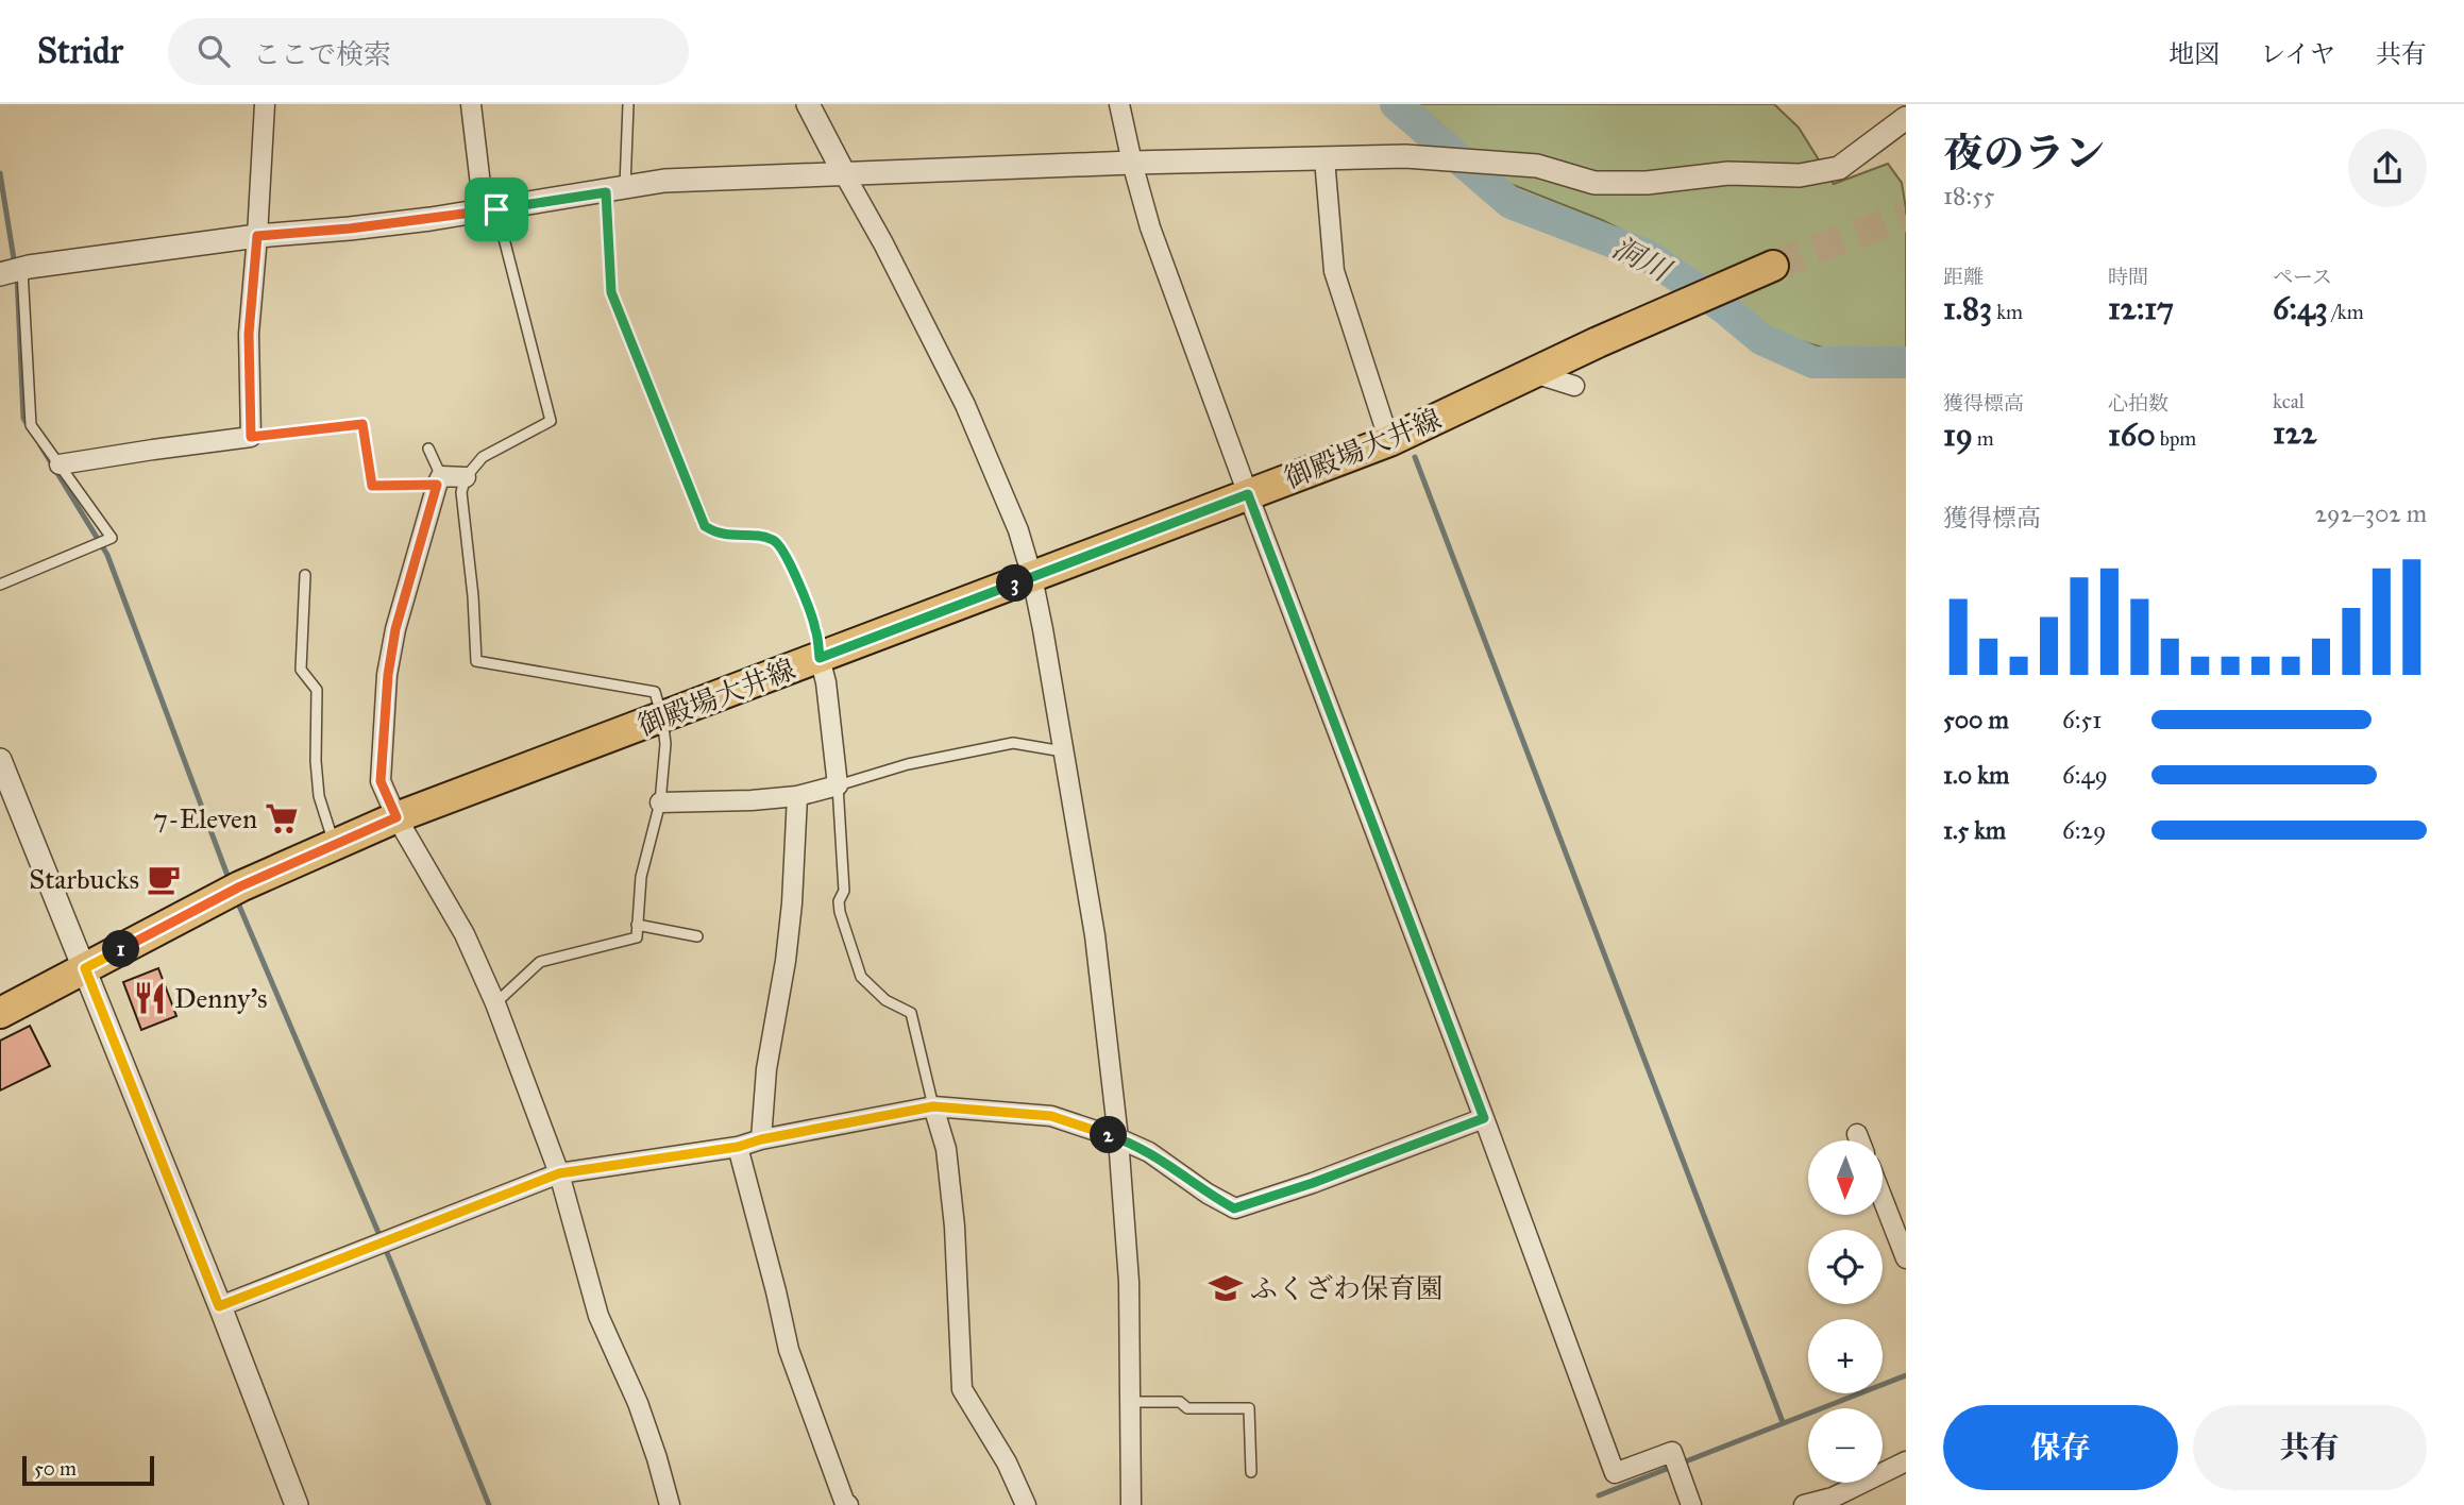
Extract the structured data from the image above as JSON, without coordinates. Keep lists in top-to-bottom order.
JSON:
{
  "streets": {
    "main road": ["御殿場大井線"]
  },
  "water": ["洞川"],
  "places": {
    "supermarket": ["7-Eleven"],
    "cafe": ["Starbucks"],
    "restaurant": ["Denny's"],
    "school or university": ["ふくざわ保育園"]
  },
  "scale_bar": "50 m",
  "north": "bottom",
  "page": {
    "header": "Stridr",
    "search": "ここで検索",
    "nav": ["地図", "レイヤ", "共有"],
    "heading": ["夜のラン", "18:55"],
    "stats": [
      ["距離", "1.83 km"],
      ["時間", "12:17"],
      ["ペース", "6:43 /km"],
      ["獲得標高", "19 m"],
      ["心拍数", "160 bpm"],
      ["kcal", "122"]
    ],
    "chart": ["獲得標高", "292–302 m"],
    "pins": ["3", "1", "2"],
    "list": [
      {
        "name": "500 m",
        "note": "6:51"
      },
      {
        "name": "1.0 km",
        "note": "6:49"
      },
      {
        "name": "1.5 km",
        "note": "6:29"
      }
    ],
    "map_buttons": ["+", "−"],
    "buttons": ["保存", "共有"],
    "scale": "50 m"
  }
}
